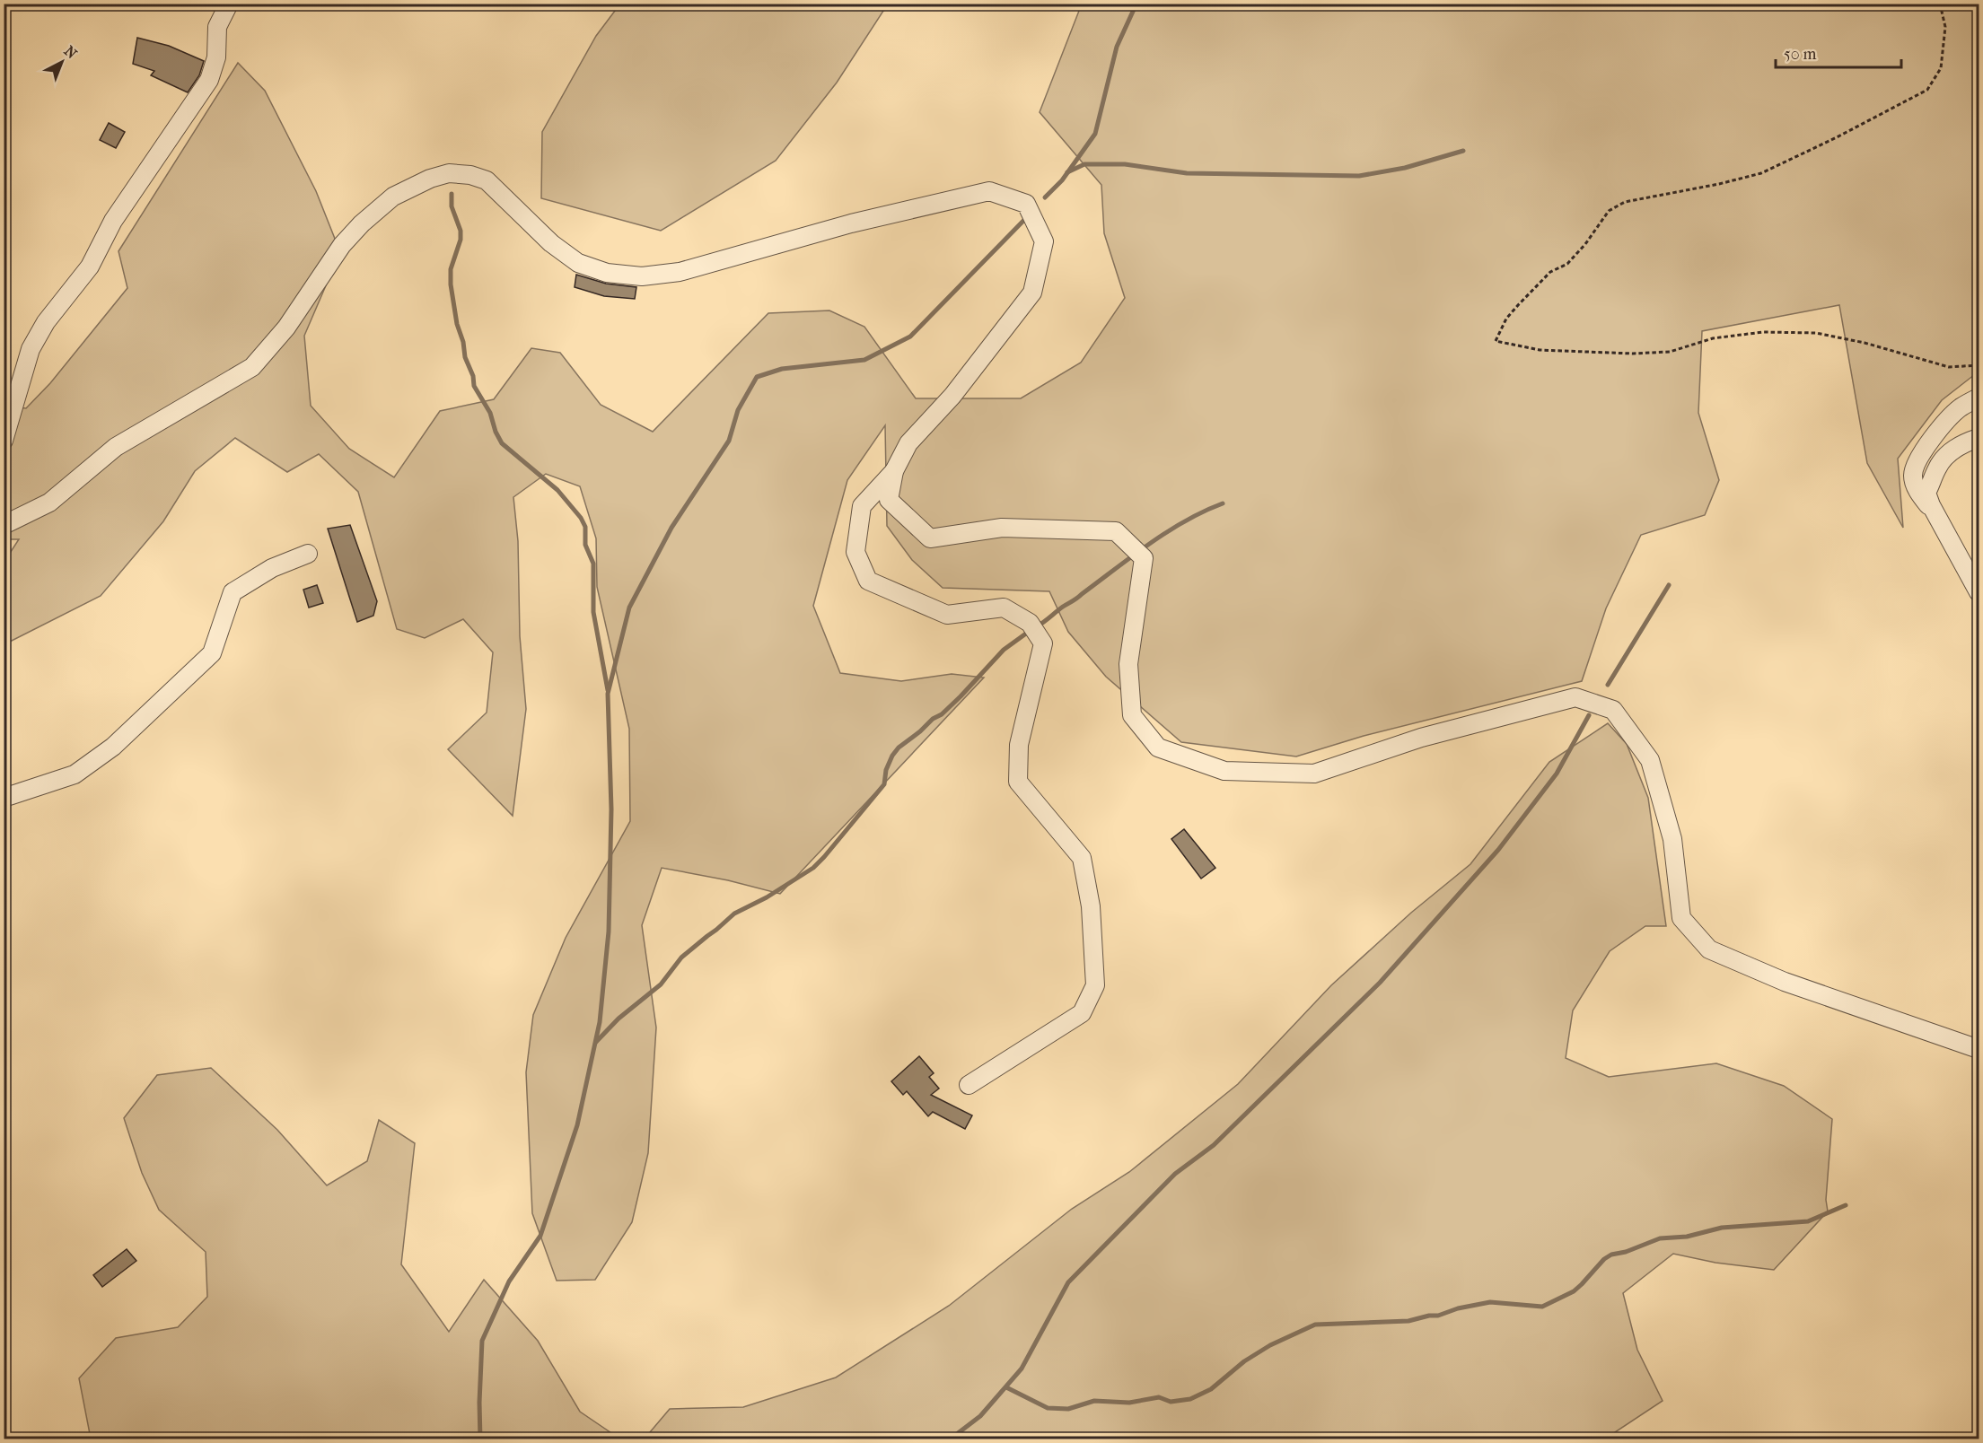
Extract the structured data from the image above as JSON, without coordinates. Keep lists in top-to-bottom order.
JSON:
{
  "scale_bar": "50 m",
  "north": "top right"
}
